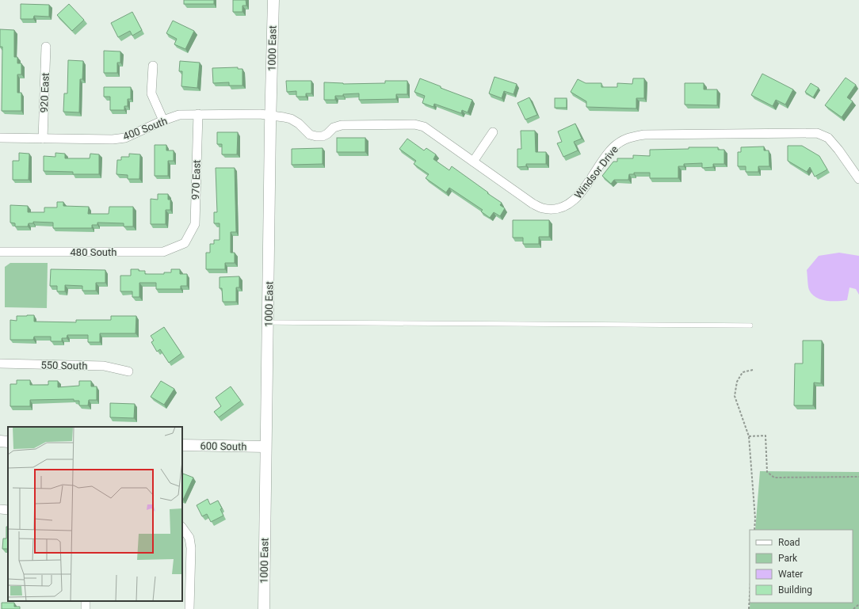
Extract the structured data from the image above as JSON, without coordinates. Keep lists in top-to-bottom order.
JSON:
{
  "streets": {
    "street": [
      "1000 East",
      "920 East",
      "400 South",
      "Windsor Drive",
      "970 East",
      "480 South",
      "550 South",
      "600 South"
    ]
  },
  "crossings": [
    ["1000 East", "400 South"],
    ["1000 East", "Windsor Drive"],
    ["1000 East", "600 South"],
    ["920 East", "400 South"],
    ["400 South", "Windsor Drive"],
    ["400 South", "970 East"],
    ["970 East", "480 South"]
  ],
  "legend": [
    "Road",
    "Park",
    "Water",
    "Building"
  ]
}
